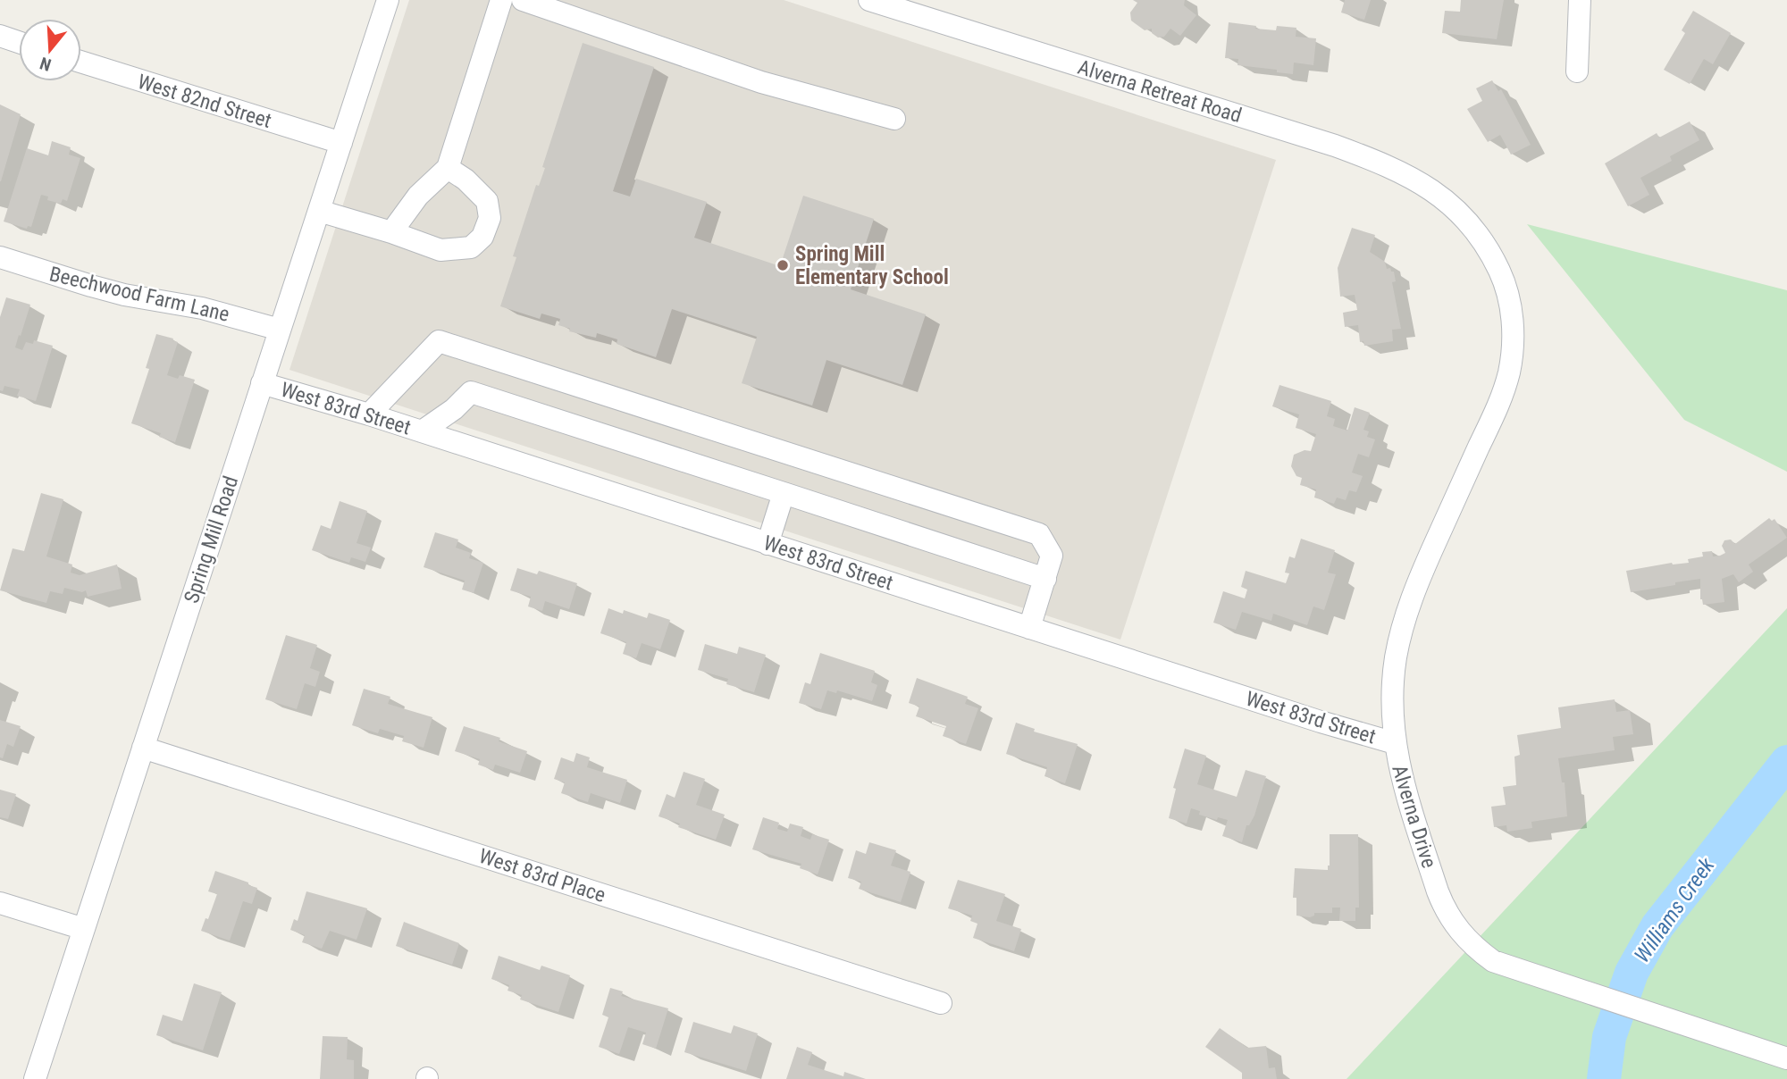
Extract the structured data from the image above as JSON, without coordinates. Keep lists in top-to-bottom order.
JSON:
{
  "streets": {
    "street": [
      "Alverna Retreat Road",
      "West 82nd Street",
      "Beechwood Farm Lane",
      "West 83rd Street",
      "Spring Mill Road",
      "Alverna Drive",
      "West 83rd Place"
    ]
  },
  "crossings": [
    ["Alverna Retreat Road", "Alverna Drive"],
    ["West 82nd Street", "Spring Mill Road"],
    ["Beechwood Farm Lane", "Spring Mill Road"],
    ["West 83rd Street", "Spring Mill Road"],
    ["West 83rd Street", "Alverna Drive"],
    ["Spring Mill Road", "West 83rd Place"]
  ],
  "water": ["Williams Creek"],
  "places": ["Spring Mill Elementary School"],
  "north": "bottom"
}
